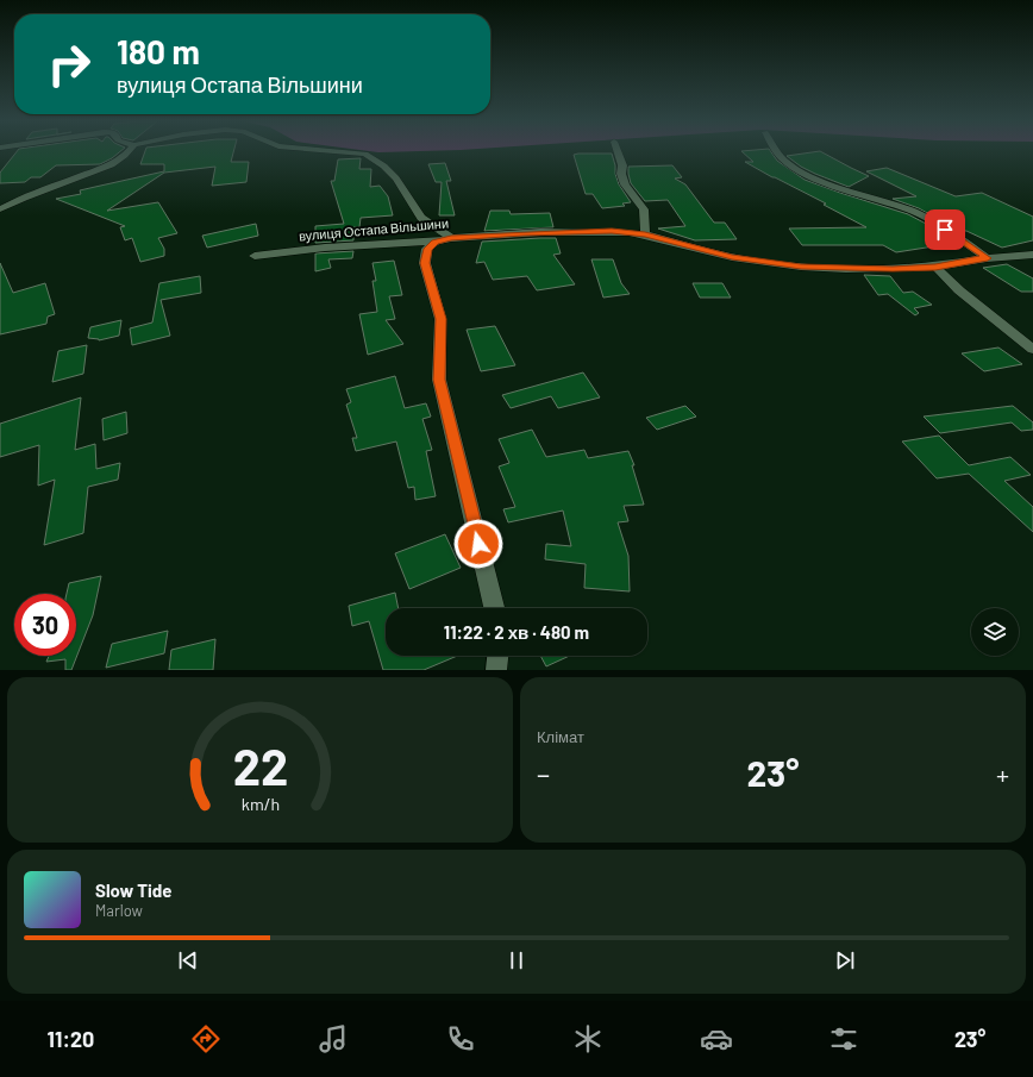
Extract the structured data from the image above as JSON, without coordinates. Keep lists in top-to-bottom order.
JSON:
{
  "streets": {
    "street": ["вулиця Остапа Вільшини"]
  },
  "page": {
    "turn": ["180 m", "вулиця Остапа Вільшини"],
    "limit": "30",
    "trip": "11:22 · 2 хв · 480 m",
    "tile": "Клімат",
    "heat": ["−", "23°", "+"],
    "song": ["Slow Tide", "Marlow"],
    "tabs": ["11:20", "23°"],
    "gauge": ["22", "km/h"]
  }
}
